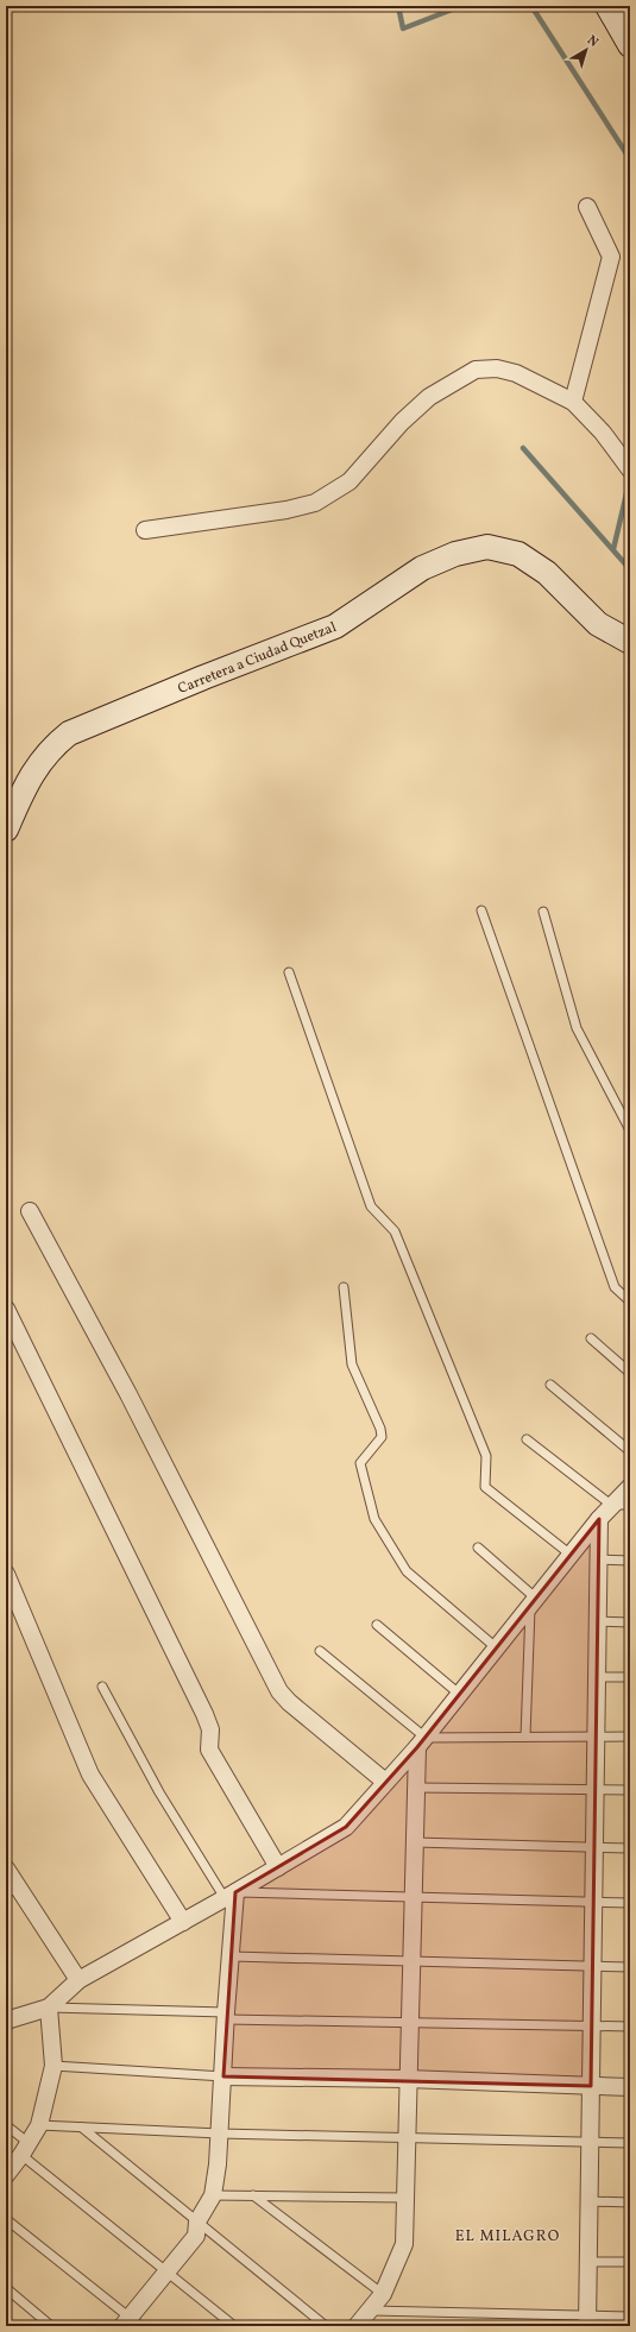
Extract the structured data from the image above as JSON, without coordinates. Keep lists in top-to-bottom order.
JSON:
{
  "streets": {
    "main road": ["Carretera a Ciudad Quetzal"]
  },
  "districts": ["EL MILAGRO"],
  "north": "top right"
}
